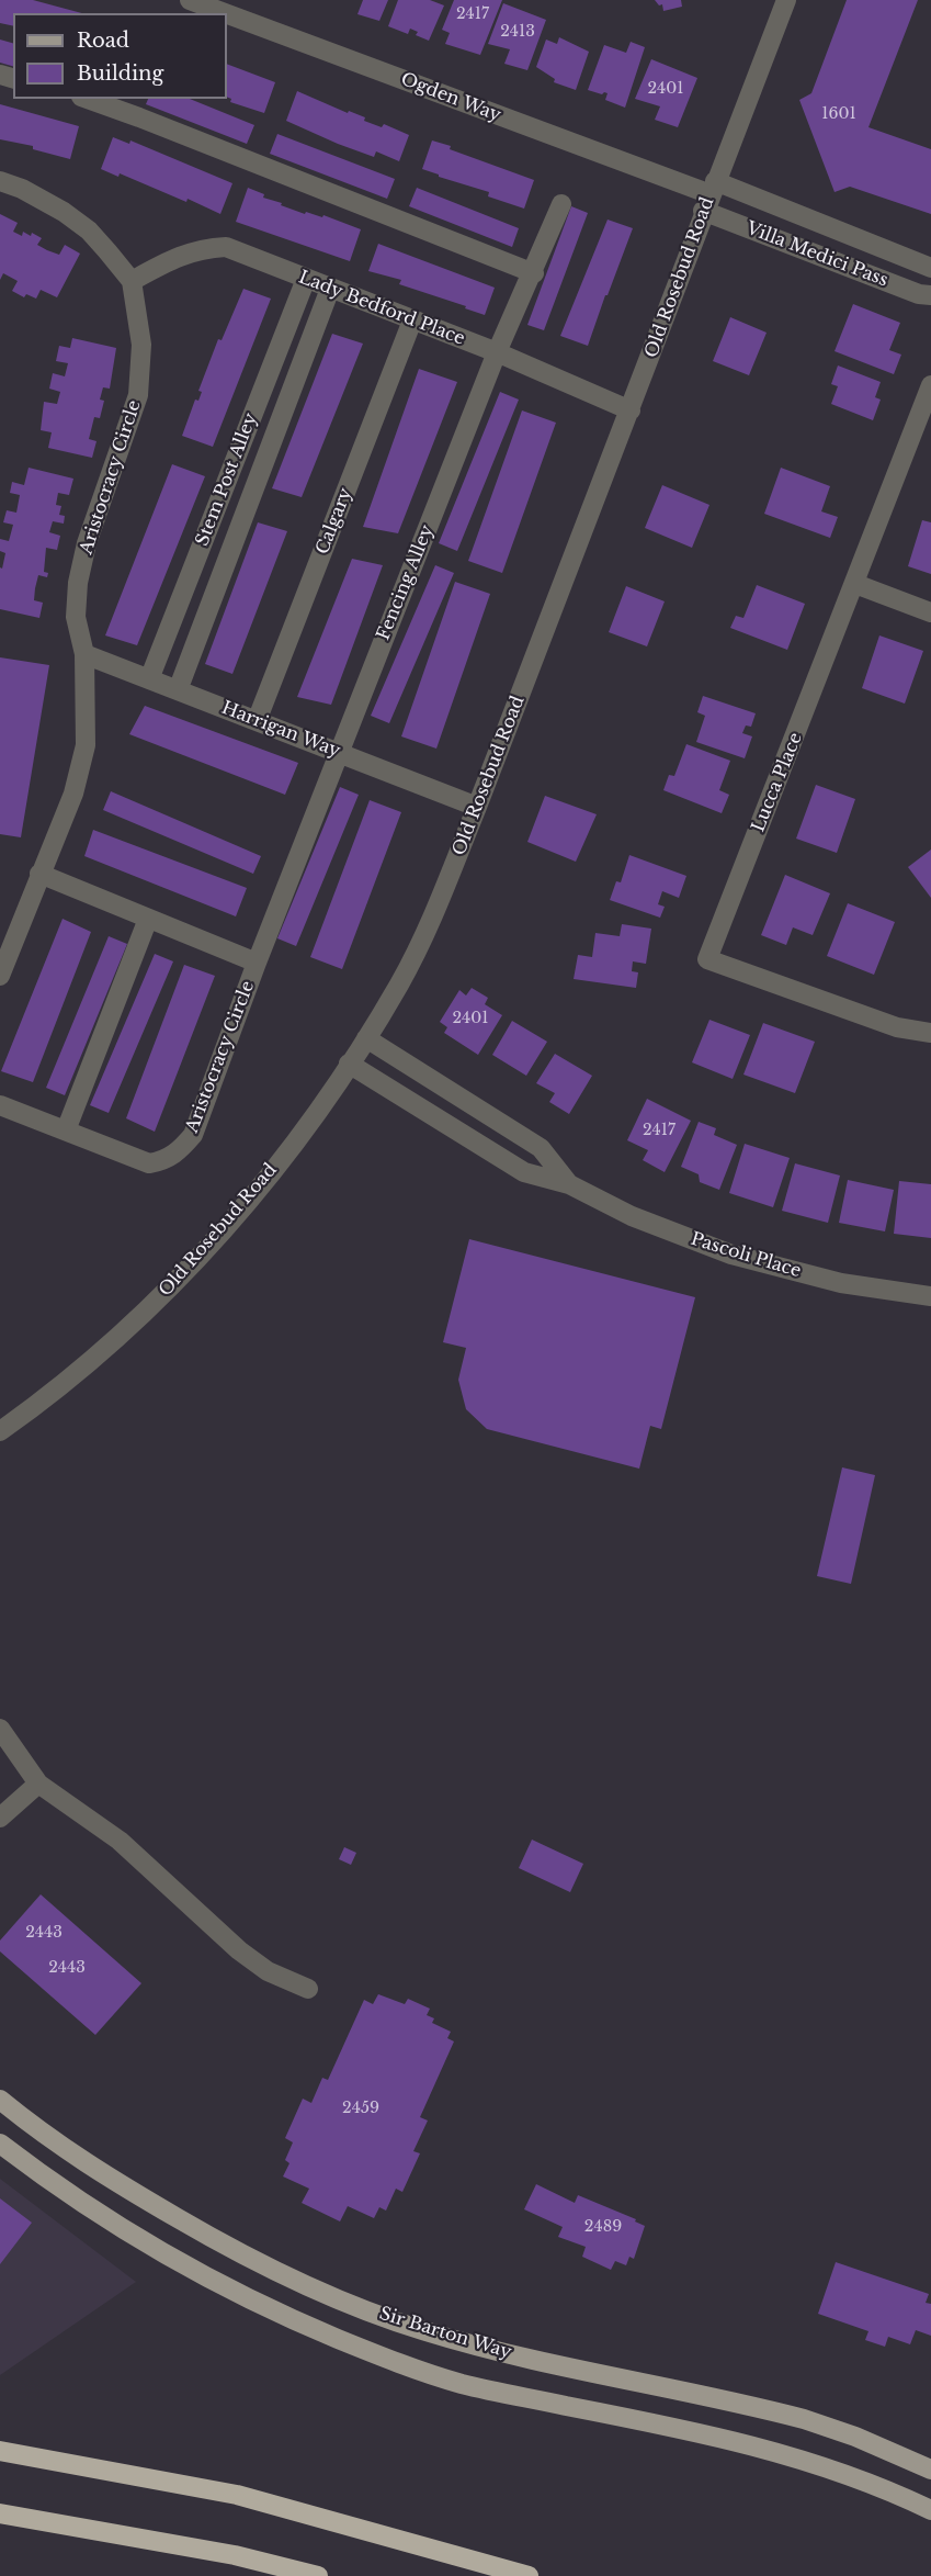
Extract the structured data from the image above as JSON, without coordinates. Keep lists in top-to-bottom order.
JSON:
{
  "streets": {
    "main road": ["Sir Barton Way"],
    "street": [
      "Ogden Way",
      "Villa Medici Pass",
      "Old Rosebud Road",
      "Lady Bedford Place",
      "Aristocracy Circle",
      "Stem Post Alley",
      "Calgary",
      "Fencing Alley",
      "Harrigan Way",
      "Lucca Place",
      "Pascoli Place"
    ]
  },
  "crossings": [
    ["Ogden Way", "Villa Medici Pass"],
    ["Ogden Way", "Old Rosebud Road"],
    ["Villa Medici Pass", "Old Rosebud Road"],
    ["Old Rosebud Road", "Lady Bedford Place"],
    ["Old Rosebud Road", "Harrigan Way"],
    ["Old Rosebud Road", "Pascoli Place"],
    ["Lady Bedford Place", "Aristocracy Circle"],
    ["Lady Bedford Place", "Stem Post Alley"],
    ["Lady Bedford Place", "Calgary"],
    ["Lady Bedford Place", "Fencing Alley"],
    ["Aristocracy Circle", "Fencing Alley"],
    ["Aristocracy Circle", "Harrigan Way"],
    ["Stem Post Alley", "Harrigan Way"],
    ["Calgary", "Harrigan Way"],
    ["Fencing Alley", "Harrigan Way"]
  ],
  "house_numbers": [
    "2417",
    "2413",
    "2401",
    "1601",
    "2401",
    "2417",
    "2443",
    "2443",
    "2459",
    "2489"
  ],
  "legend": ["Road", "Building"]
}
